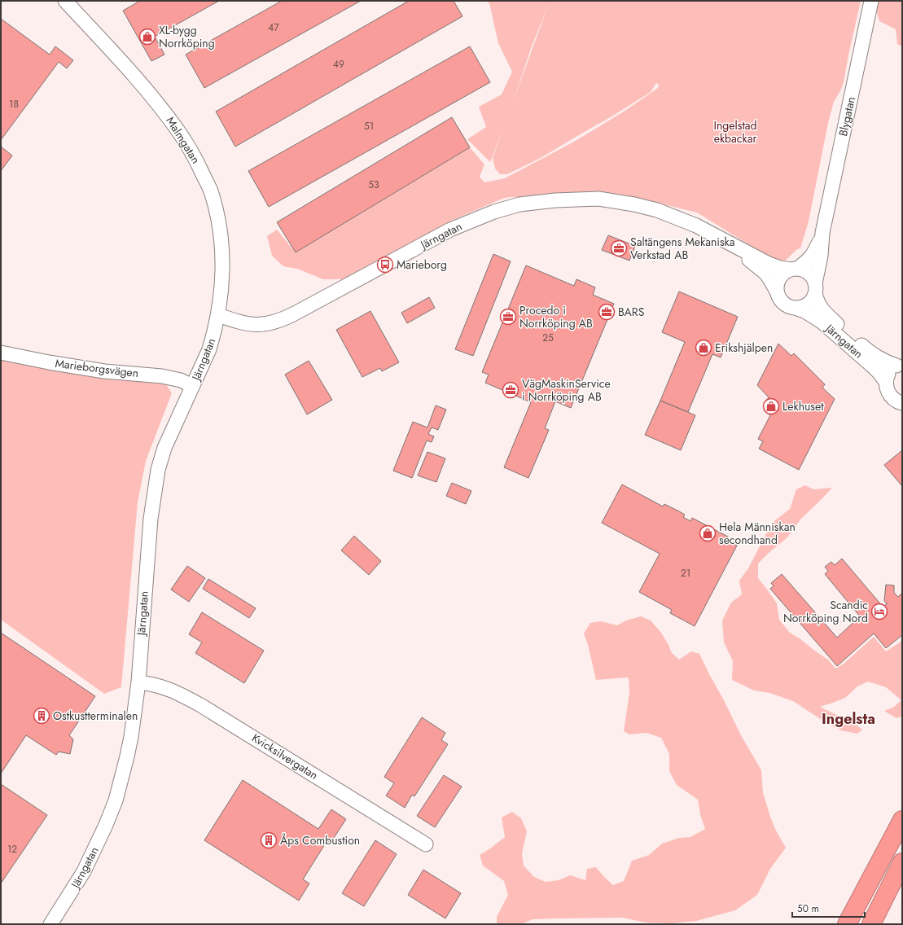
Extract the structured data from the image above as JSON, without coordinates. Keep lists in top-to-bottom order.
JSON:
{
  "streets": {
    "street": [
      "Blygatan",
      "Malmgatan",
      "Järngatan",
      "Marieborgsvägen",
      "Kvicksilvergatan"
    ]
  },
  "crossings": [
    ["Blygatan", "Järngatan"],
    ["Malmgatan", "Järngatan"],
    ["Järngatan", "Marieborgsvägen"],
    ["Järngatan", "Kvicksilvergatan"]
  ],
  "districts": ["Ingelsta"],
  "parks": ["Ingelstad ekbackar"],
  "places": {
    "shop": [
      "XL-bygg Norrköping",
      "Erikshjälpen",
      "Lekhuset",
      "Hela Människan secondhand"
    ],
    "office": [
      "Saltängens Mekaniska Verkstad AB",
      "BARS",
      "Procedo i Norrköping AB",
      "VägMaskinService i Norrköping AB"
    ],
    "bus stop": ["Marieborg"],
    "hotel": ["Scandic Norrköping Nord"],
    "building": ["Ostkustterminalen", "Åps Combustion"]
  },
  "house_numbers": [
    "47",
    "49",
    "18",
    "51",
    "53",
    "25",
    "21",
    "12"
  ],
  "scale_bar": "50 m"
}
